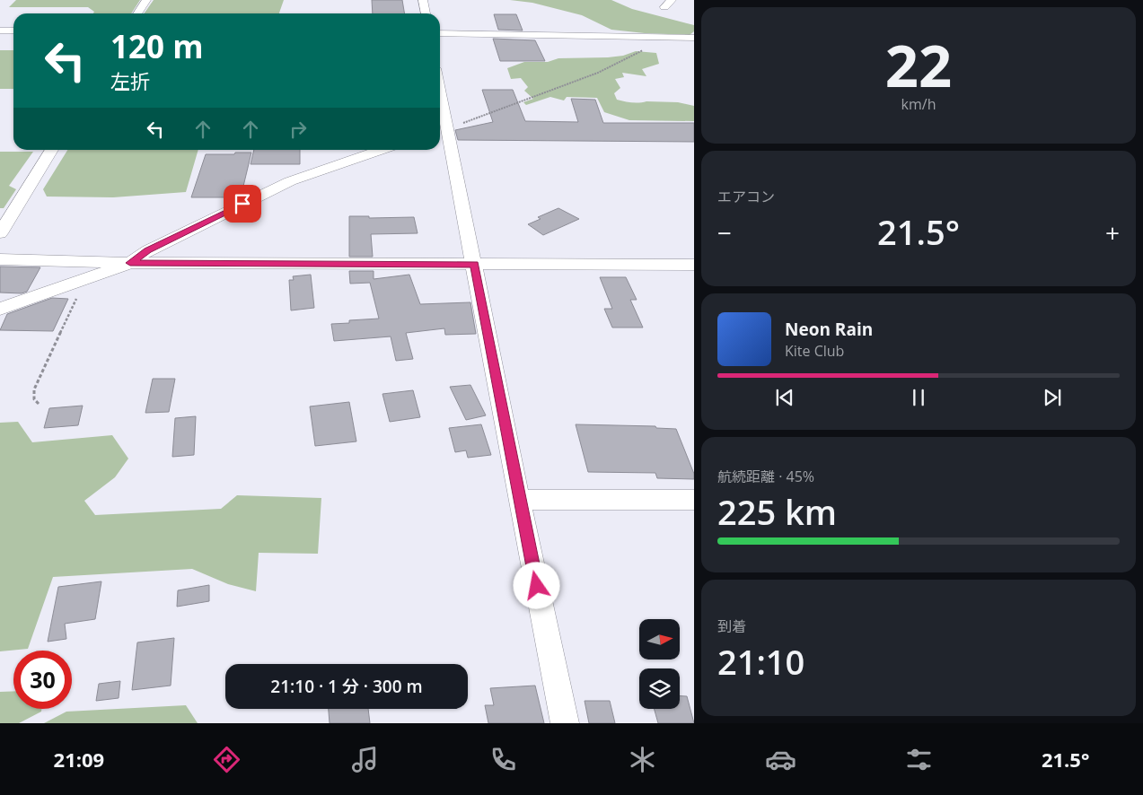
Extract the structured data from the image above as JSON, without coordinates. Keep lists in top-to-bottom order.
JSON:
{
  "north": "right",
  "page": {
    "tile": [
      ["22", "km/h"],
      "エアコン",
      ["航続距離 · 45%", "225 km"],
      ["到着", "21:10"]
    ],
    "turn": ["120 m", "左折"],
    "heat": ["−", "21.5°", "+"],
    "song": ["Neon Rain", "Kite Club"],
    "limit": "30",
    "trip": "21:10 · 1 分 · 300 m",
    "tabs": ["21:09", "21.5°"]
  }
}
